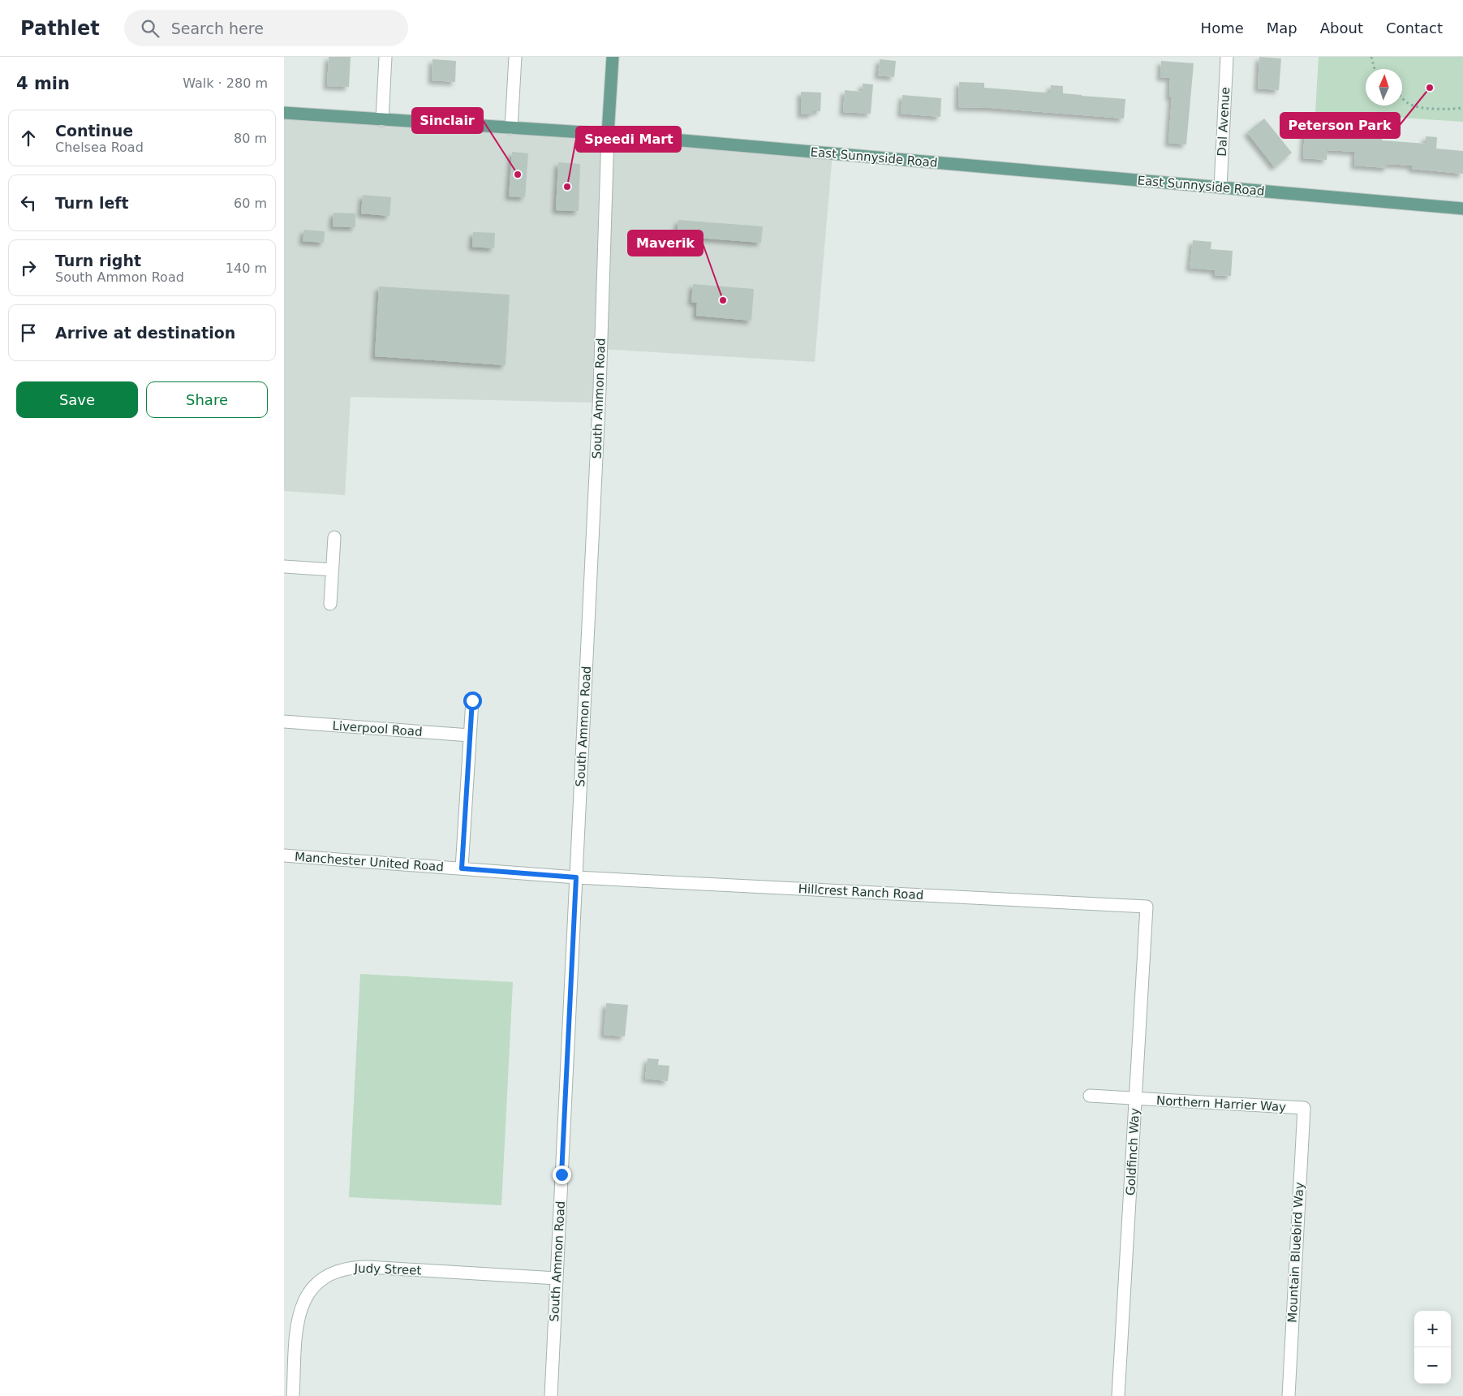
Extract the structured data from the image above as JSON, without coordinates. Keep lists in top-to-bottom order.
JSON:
{
  "streets": {
    "main road": ["East Sunnyside Road", "South Ammon Road"],
    "street": [
      "Dal Avenue",
      "Liverpool Road",
      "Manchester United Road",
      "Hillcrest Ranch Road",
      "Northern Harrier Way",
      "Goldfinch Way",
      "Mountain Bluebird Way",
      "Judy Street"
    ]
  },
  "crossings": [
    ["Dal Avenue", "East Sunnyside Road"],
    ["East Sunnyside Road", "South Ammon Road"],
    ["South Ammon Road", "Manchester United Road"],
    ["South Ammon Road", "Hillcrest Ranch Road"],
    ["South Ammon Road", "Judy Street"],
    ["Manchester United Road", "Hillcrest Ranch Road"],
    ["Hillcrest Ranch Road", "Goldfinch Way"],
    ["Northern Harrier Way", "Goldfinch Way"],
    ["Northern Harrier Way", "Mountain Bluebird Way"]
  ],
  "places": [
    "Peterson Park",
    "Sinclair",
    "Speedi Mart",
    "Maverik"
  ],
  "north": "top",
  "page": {
    "header": "Pathlet",
    "search": "Search here",
    "nav": [
      "Home",
      "Map",
      "About",
      "Contact"
    ],
    "heading": ["4 min", "Walk · 280 m"],
    "list": [
      ["Continue", "Chelsea Road", "80 m"],
      ["Turn left", "60 m"],
      ["Turn right", "South Ammon Road", "140 m"],
      "Arrive at destination"
    ],
    "buttons": ["Save", "Share"],
    "map_buttons": ["+", "−"]
  }
}
